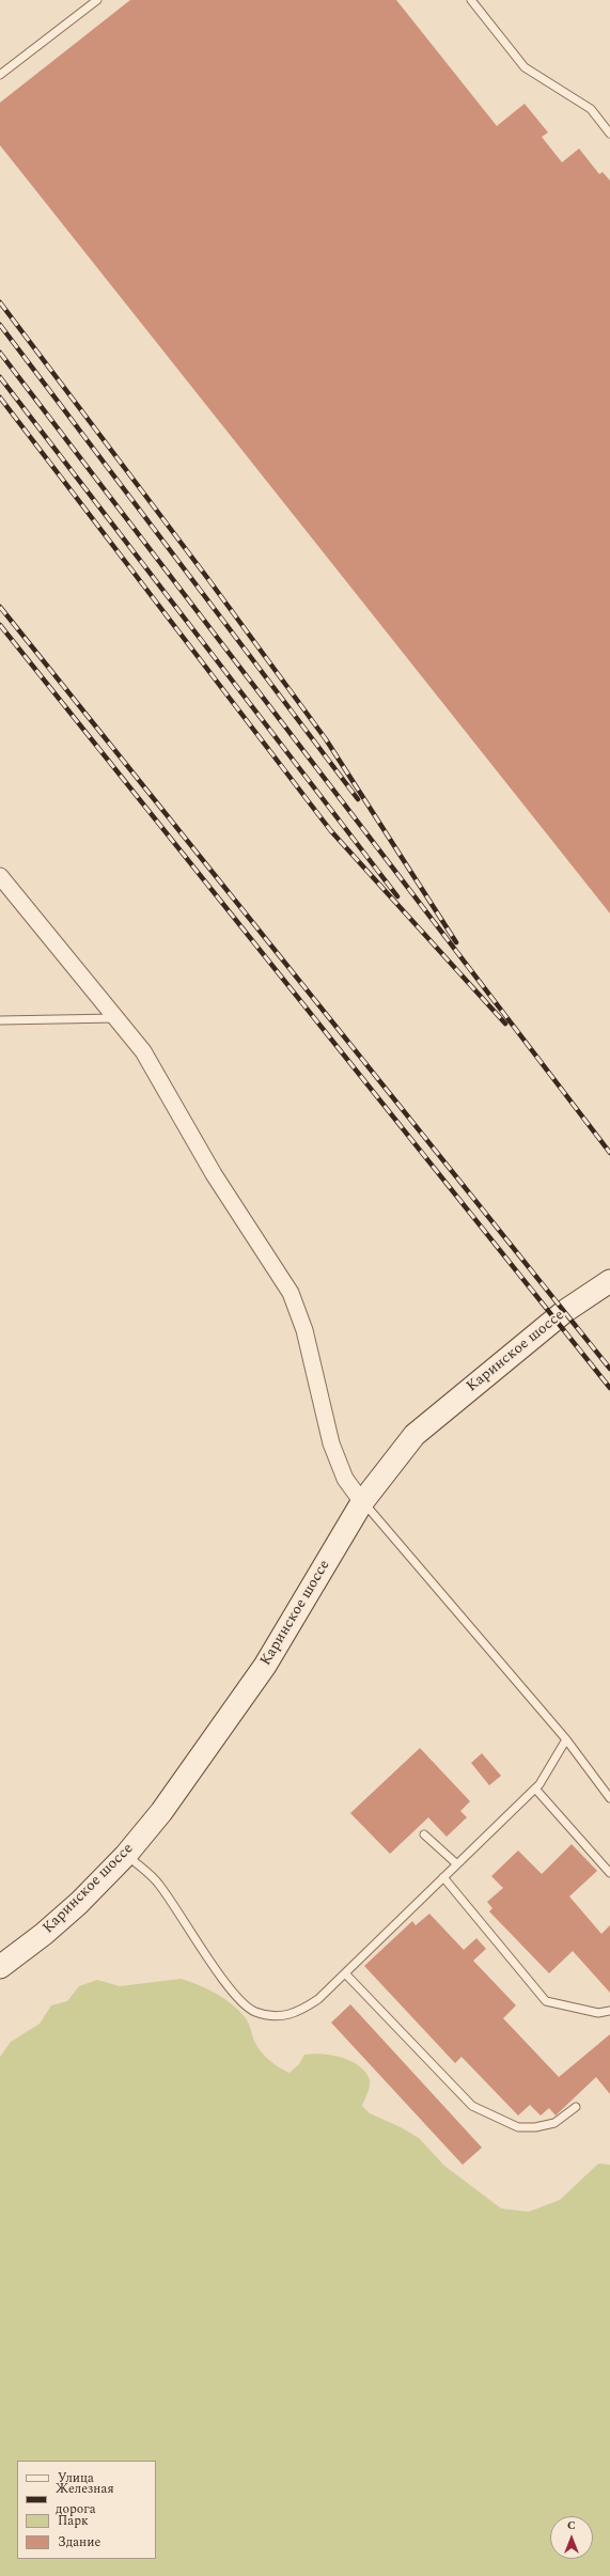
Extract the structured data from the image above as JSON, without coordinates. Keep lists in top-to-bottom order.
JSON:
{
  "streets": {
    "street": ["Каринское шоссе"]
  },
  "legend": [
    "Улица",
    "Железная дорога",
    "Парк",
    "Здание"
  ],
  "north": "top"
}
